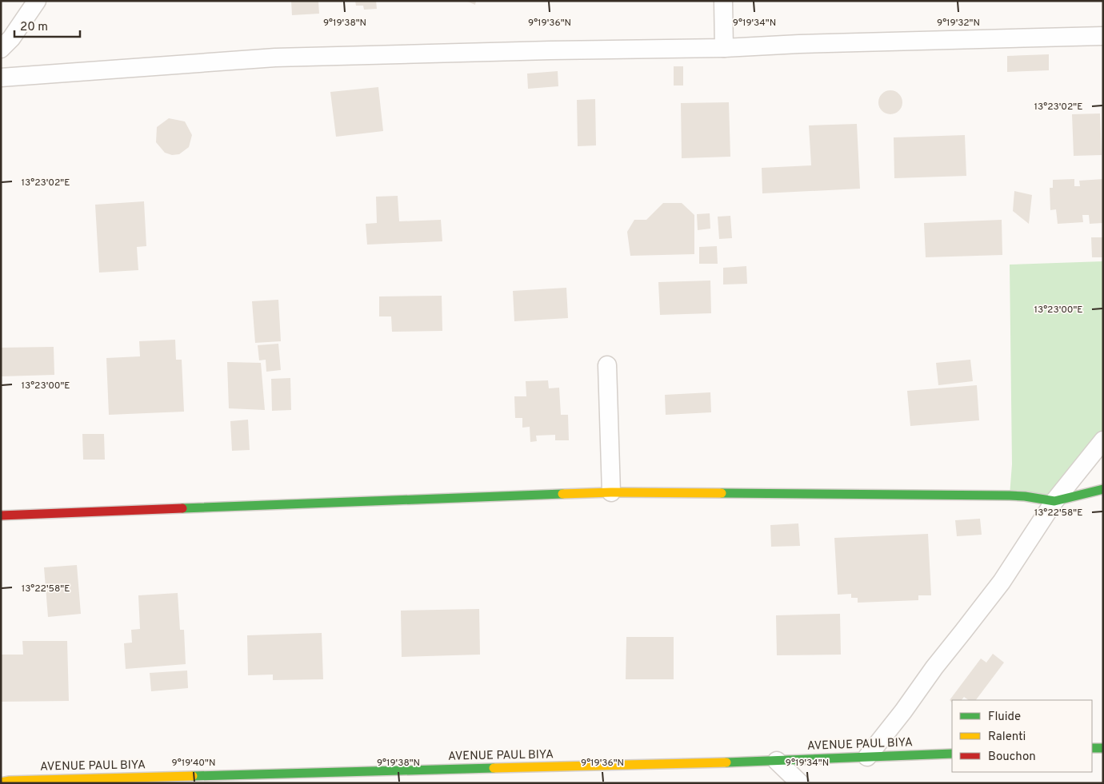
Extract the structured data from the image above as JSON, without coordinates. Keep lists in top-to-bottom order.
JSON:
{
  "streets": {
    "street": ["AVENUE PAUL BIYA"]
  },
  "legend": ["Fluide", "Ralenti", "Bouchon"],
  "scale_bar": "20 m",
  "coordinates": [
    "9°19'38\"N",
    "9°19'36\"N",
    "9°19'34\"N",
    "9°19'32\"N",
    "13°23'02\"E",
    "13°23'00\"E",
    "13°22'58\"E",
    "9°19'40\"N"
  ]
}
